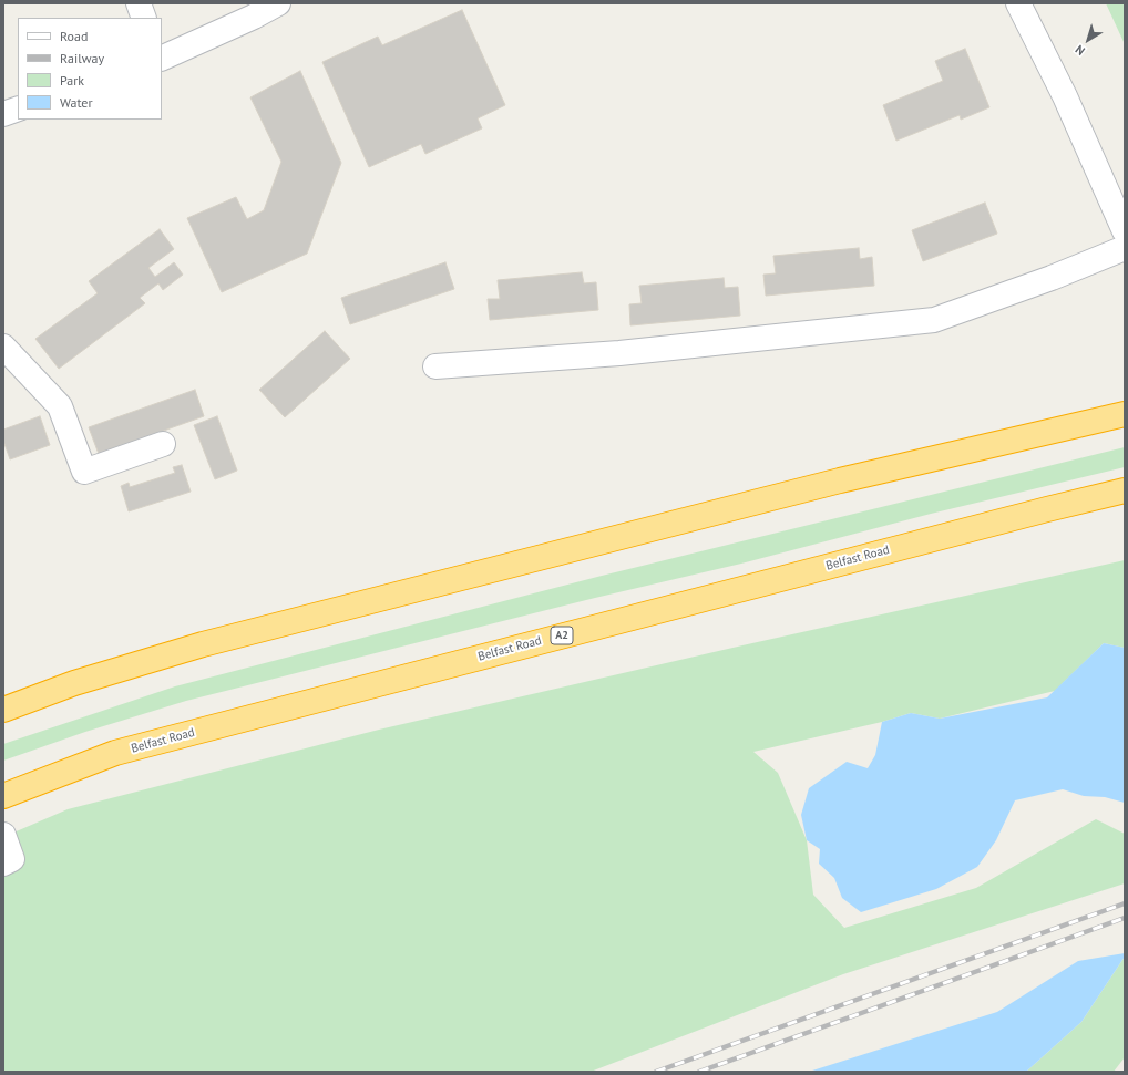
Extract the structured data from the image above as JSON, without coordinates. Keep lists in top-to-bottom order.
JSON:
{
  "streets": {
    "highway": ["Belfast Road", "A2"]
  },
  "legend": [
    "Road",
    "Railway",
    "Park",
    "Water"
  ],
  "north": "bottom left"
}
